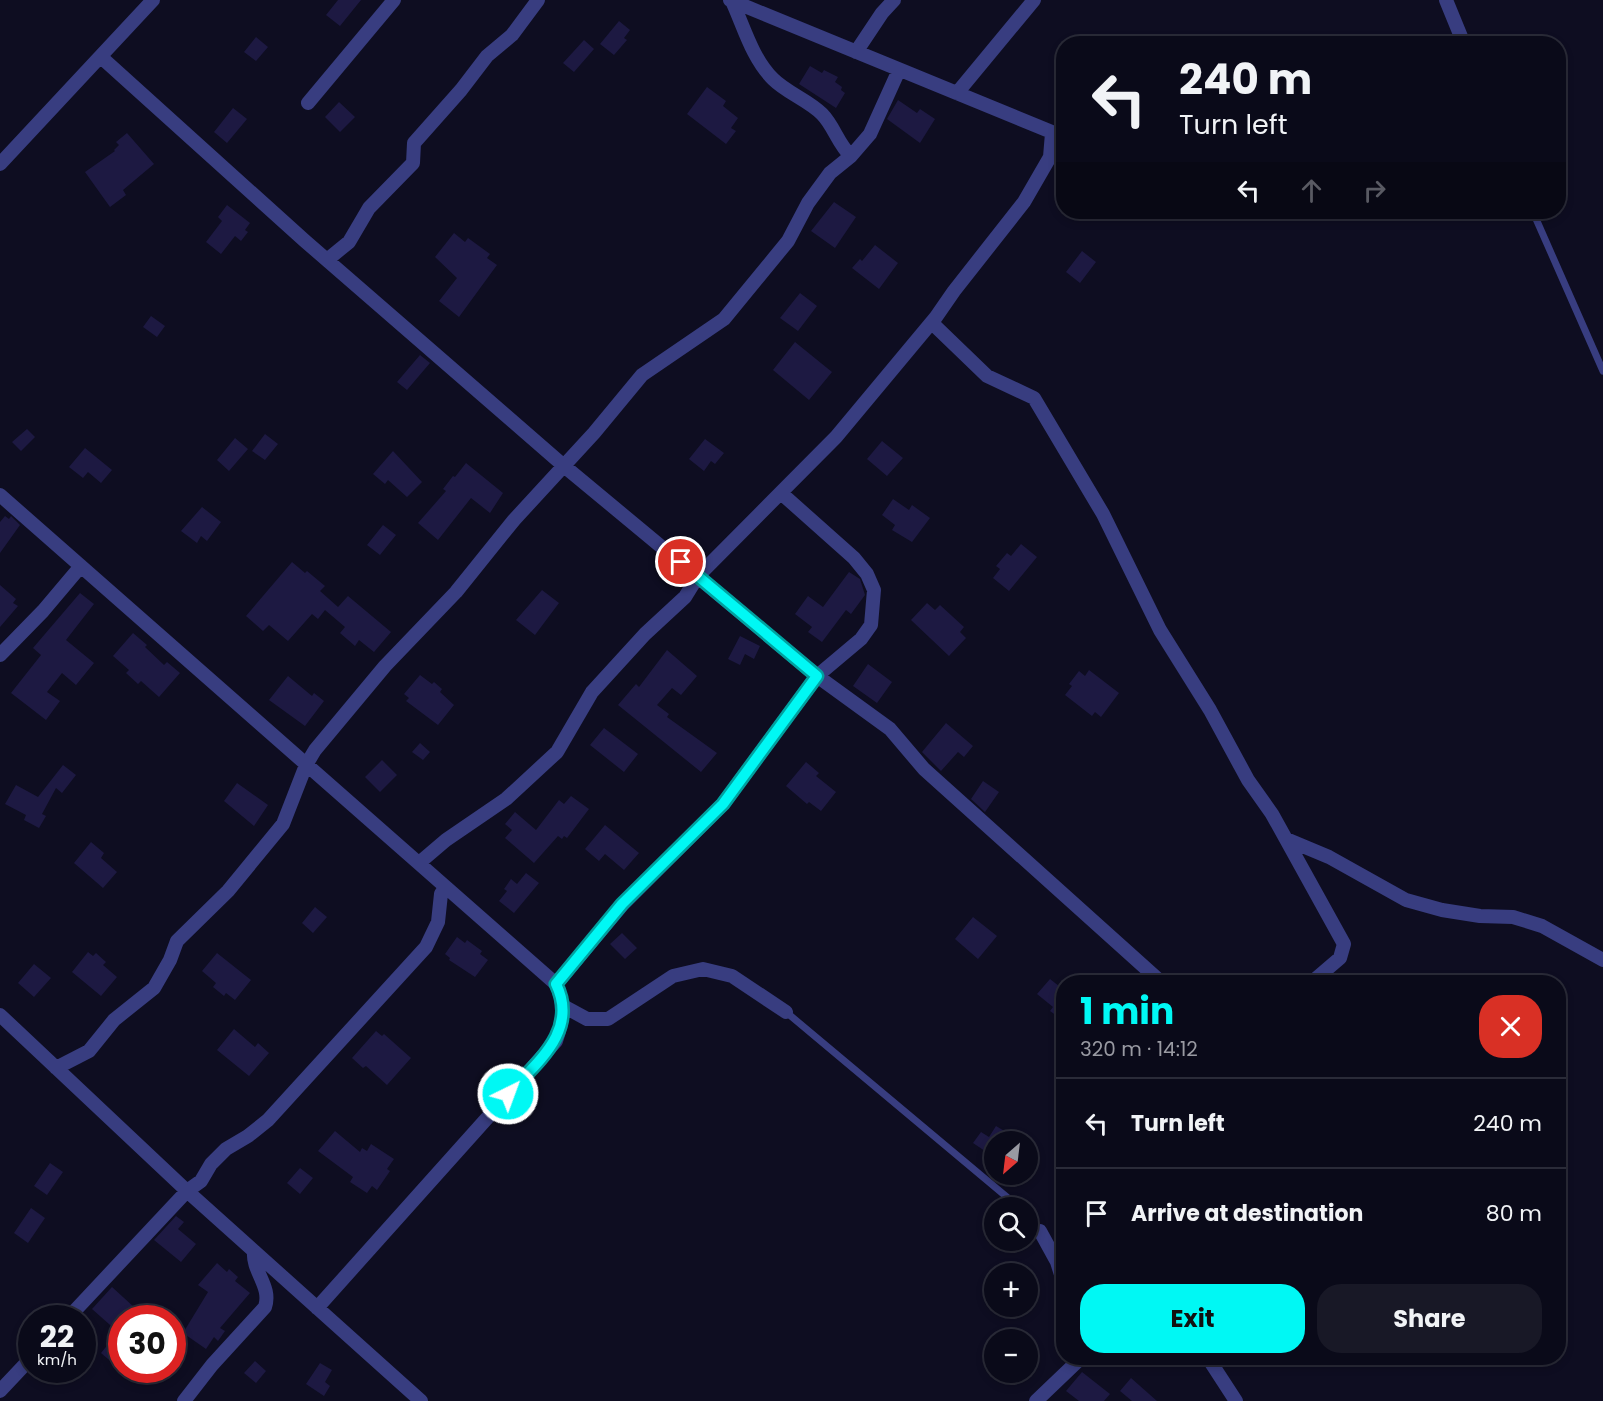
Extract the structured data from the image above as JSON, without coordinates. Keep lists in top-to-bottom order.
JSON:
{
  "north": "bottom left",
  "page": {
    "turn": ["240 m", "Turn left"],
    "heading": ["1 min", "320 m · 14:12"],
    "list": [
      {
        "name": "Turn left",
        "value": "240 m"
      },
      {
        "name": "Arrive at destination",
        "value": "80 m"
      }
    ],
    "map_buttons": ["+", "−"],
    "buttons": ["Exit", "Share"],
    "speed": "22 km/h",
    "limit": "30"
  }
}
